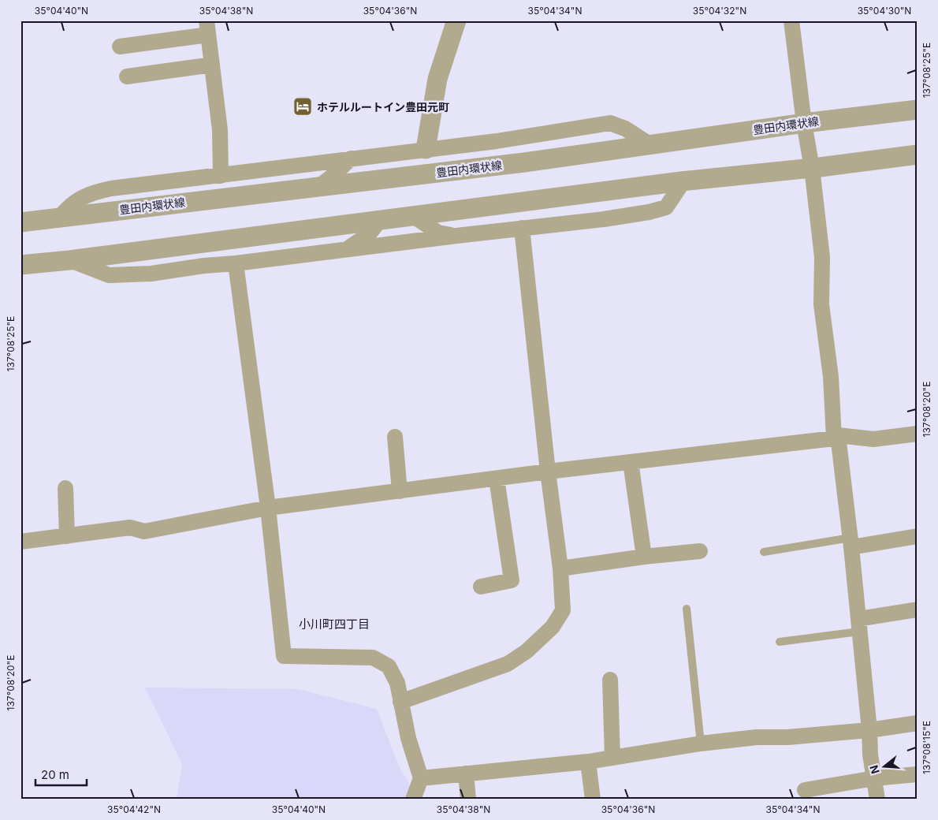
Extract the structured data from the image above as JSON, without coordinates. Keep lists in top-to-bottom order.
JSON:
{
  "streets": {
    "street": ["豊田内環状線"]
  },
  "districts": ["小川町四丁目"],
  "places": {
    "hotel": ["ホテルルートイン豊田元町"]
  },
  "scale_bar": "20 m",
  "north": "left",
  "coordinates": [
    "35°04'40\"N",
    "35°04'38\"N",
    "35°04'36\"N",
    "35°04'34\"N",
    "35°04'32\"N",
    "35°04'30\"N",
    "137°08'25\"E",
    "137°08'20\"E",
    "137°08'15\"E",
    "35°04'42\"N"
  ]
}
